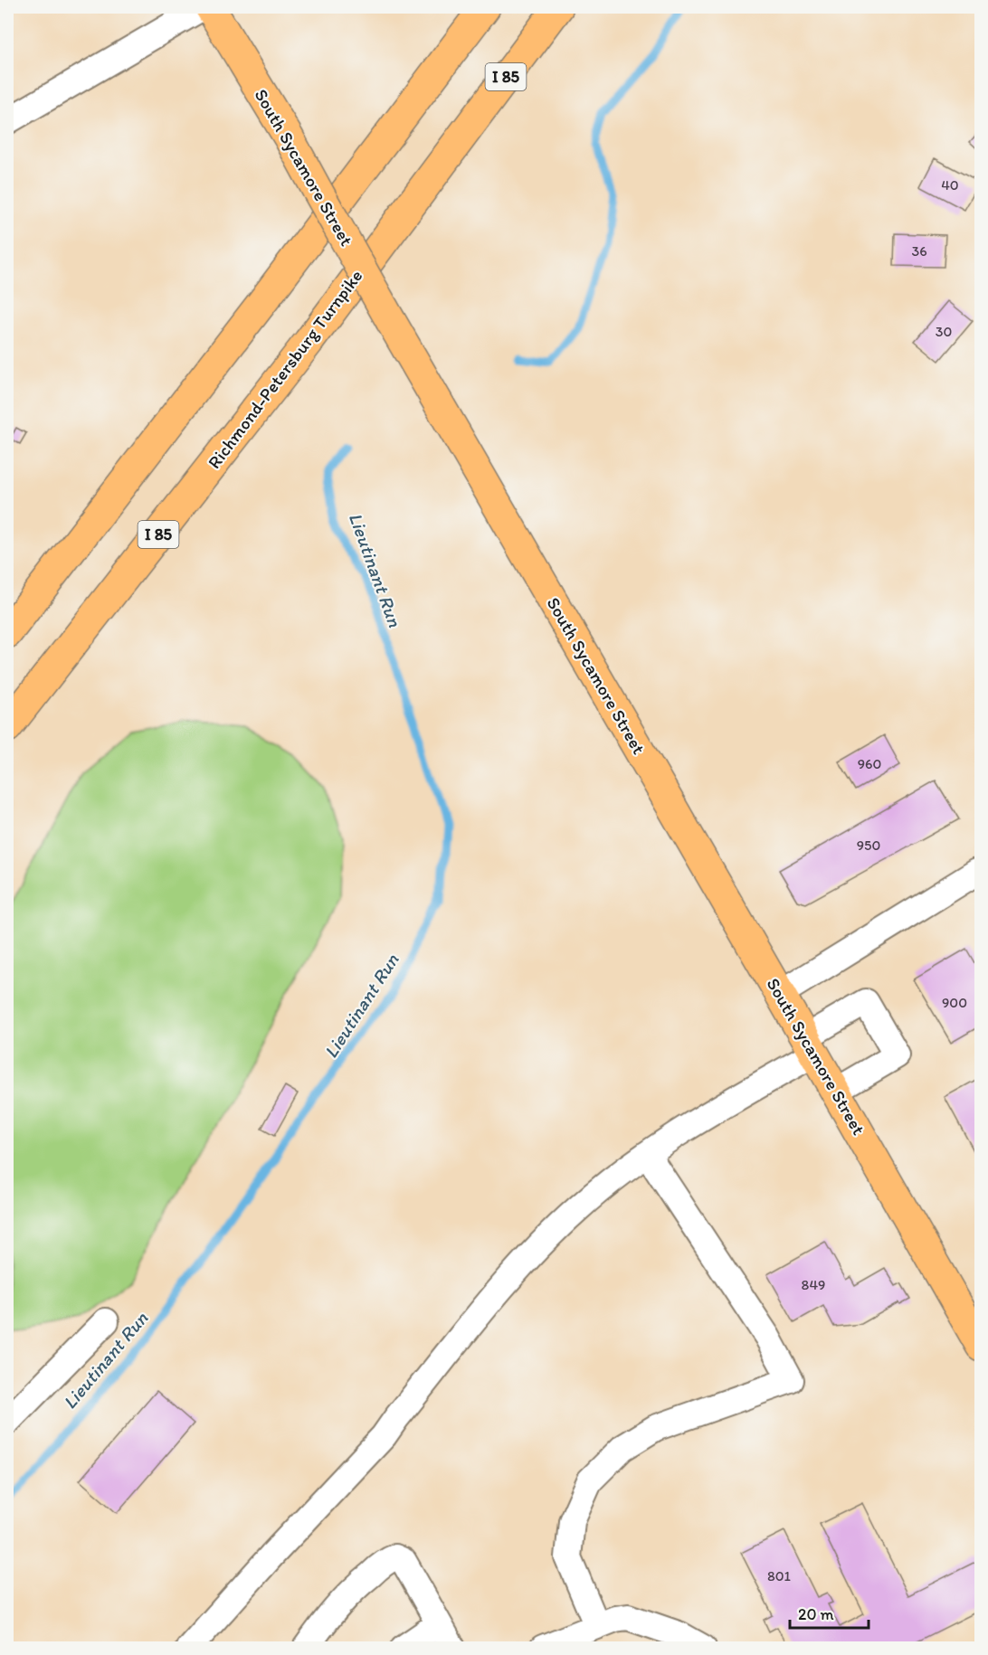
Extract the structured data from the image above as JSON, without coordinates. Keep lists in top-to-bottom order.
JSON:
{
  "streets": {
    "main road": ["I 85", "South Sycamore Street", "Richmond-Petersburg Turnpike"]
  },
  "water": ["Lieutinant Run"],
  "house_numbers": [
    "40",
    "36",
    "30",
    "960",
    "950",
    "900",
    "849",
    "801"
  ],
  "scale_bar": "20 m"
}
